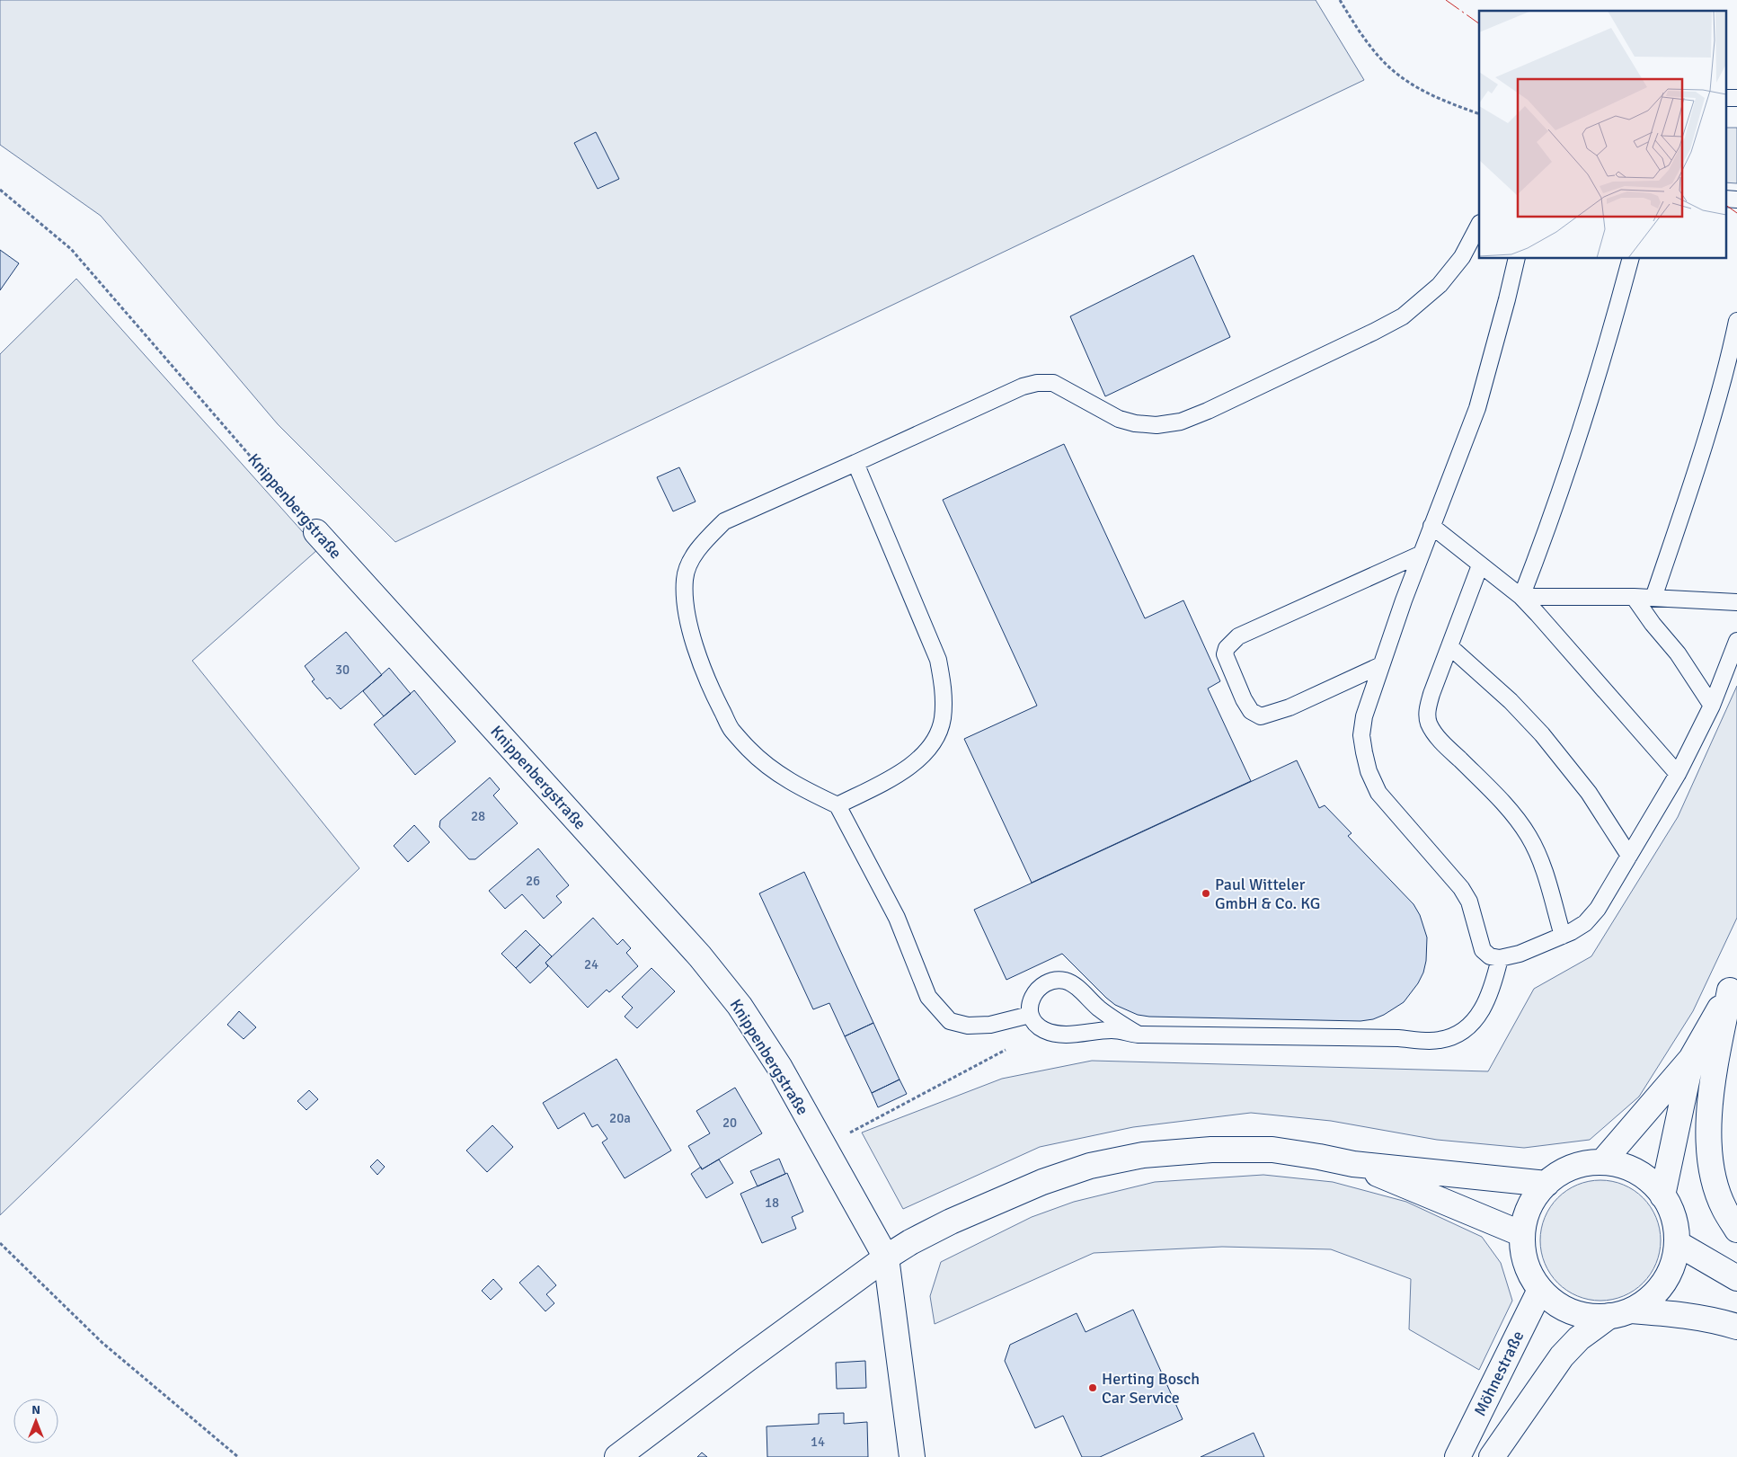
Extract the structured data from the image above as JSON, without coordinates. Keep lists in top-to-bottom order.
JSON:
{
  "streets": {
    "main road": ["Knippenbergstraße", "Möhnestraße"]
  },
  "places": ["Paul Witteler GmbH & Co. KG", "Herting Bosch Car Service"],
  "house_numbers": [
    "30",
    "28",
    "26",
    "24",
    "20a",
    "20",
    "18",
    "14"
  ],
  "north": "top"
}
